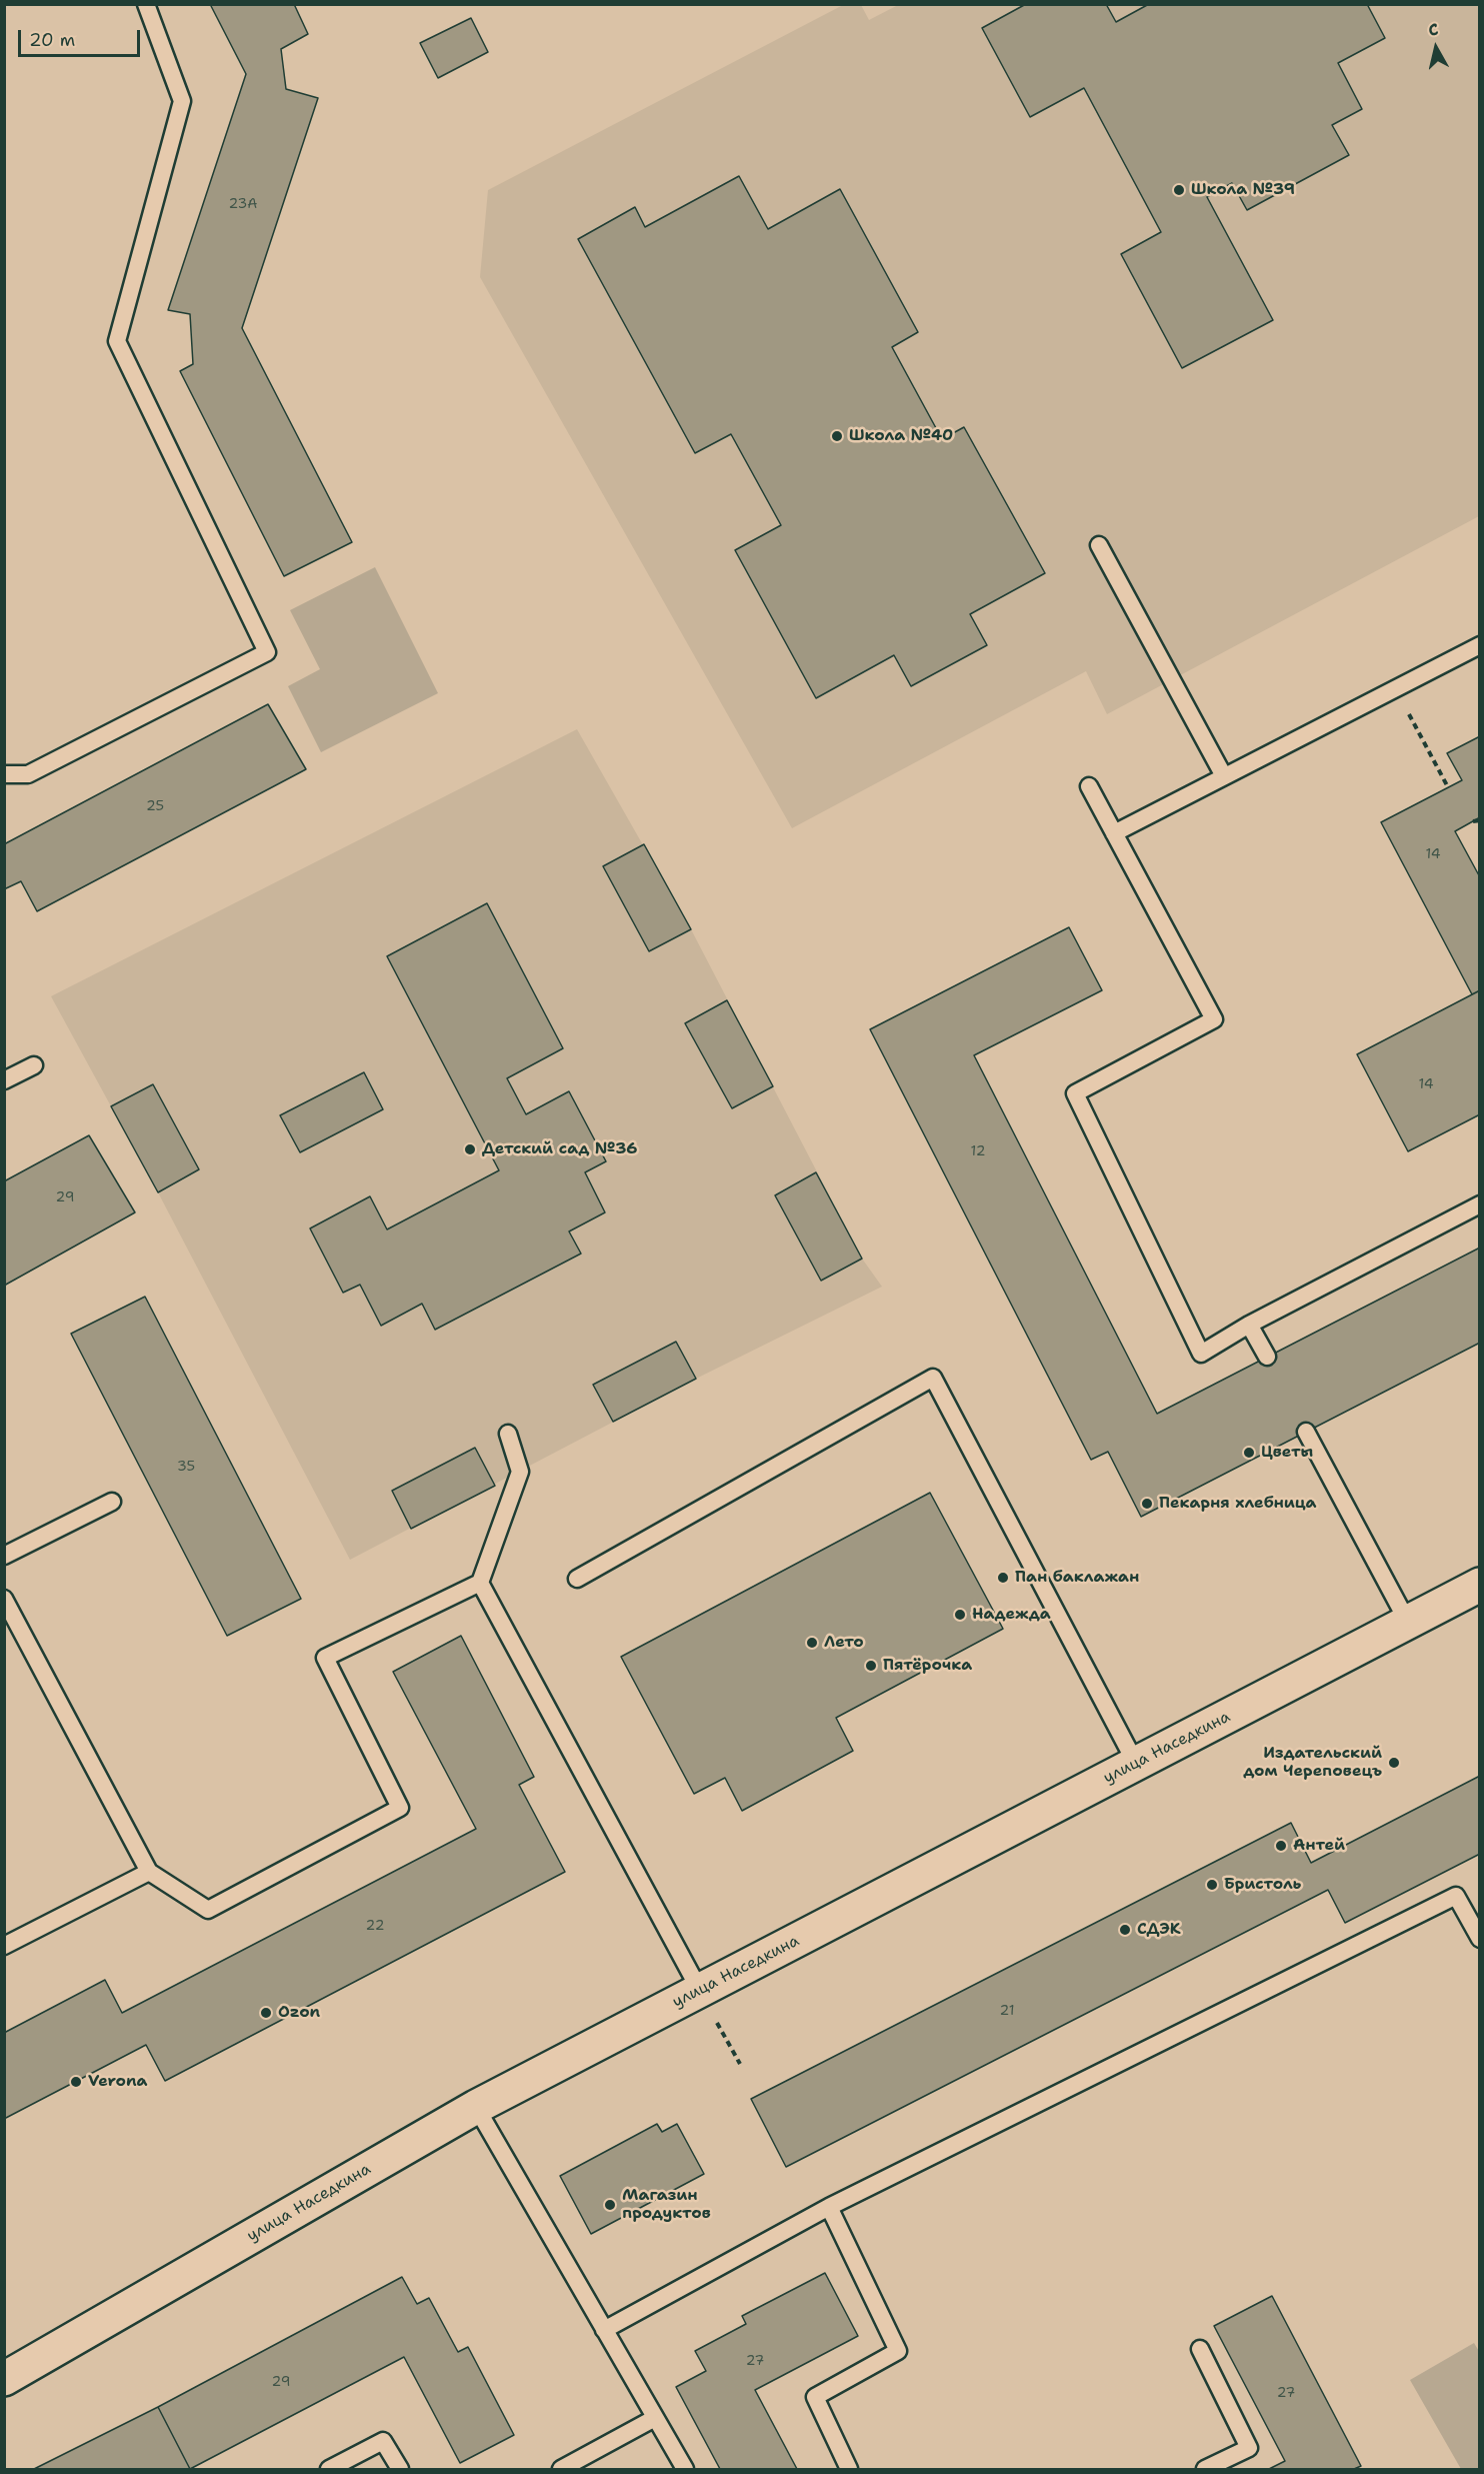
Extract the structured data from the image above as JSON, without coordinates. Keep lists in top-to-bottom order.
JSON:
{
  "streets": {
    "street": ["улица Наседкина"]
  },
  "places": [
    "Школа №39",
    "Школа №40",
    "Детский сад №36",
    "Цветы",
    "Пекарня хлебница",
    "Пан баклажан",
    "Надежда",
    "Лето",
    "Пятёрочка",
    "Издательский дом Череповецъ",
    "Антей",
    "Бристоль",
    "СДЭК",
    "Ozon",
    "Verona",
    "Магазин продуктов"
  ],
  "house_numbers": [
    "23А",
    "25",
    "14",
    "14",
    "12",
    "29",
    "35",
    "22",
    "21",
    "27",
    "29",
    "27"
  ],
  "scale_bar": "20 m",
  "north": "top"
}
